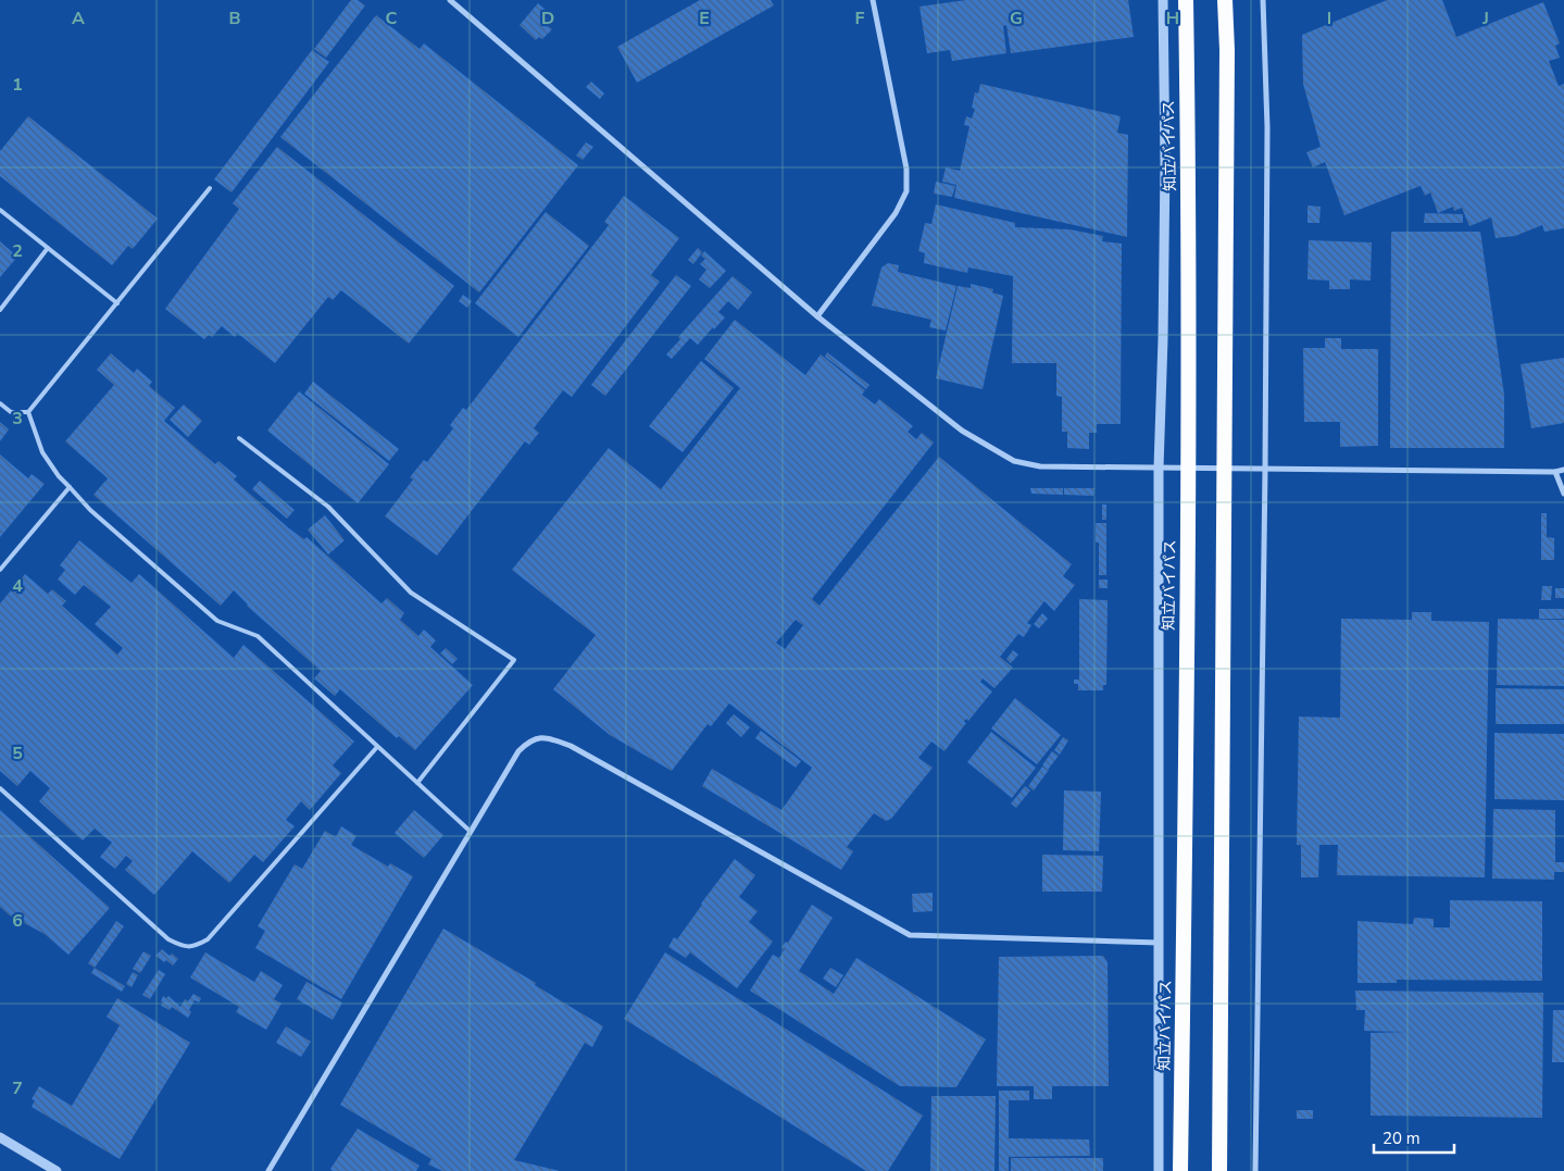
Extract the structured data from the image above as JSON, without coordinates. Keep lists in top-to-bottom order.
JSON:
{
  "streets": {
    "highway": ["知立バイパス"]
  },
  "scale_bar": "20 m",
  "grid": {
    "columns": [
      "A",
      "B",
      "C",
      "D",
      "E",
      "F",
      "G",
      "H",
      "I",
      "J"
    ],
    "rows": [
      "1",
      "2",
      "3",
      "4",
      "5",
      "6",
      "7"
    ]
  }
}
